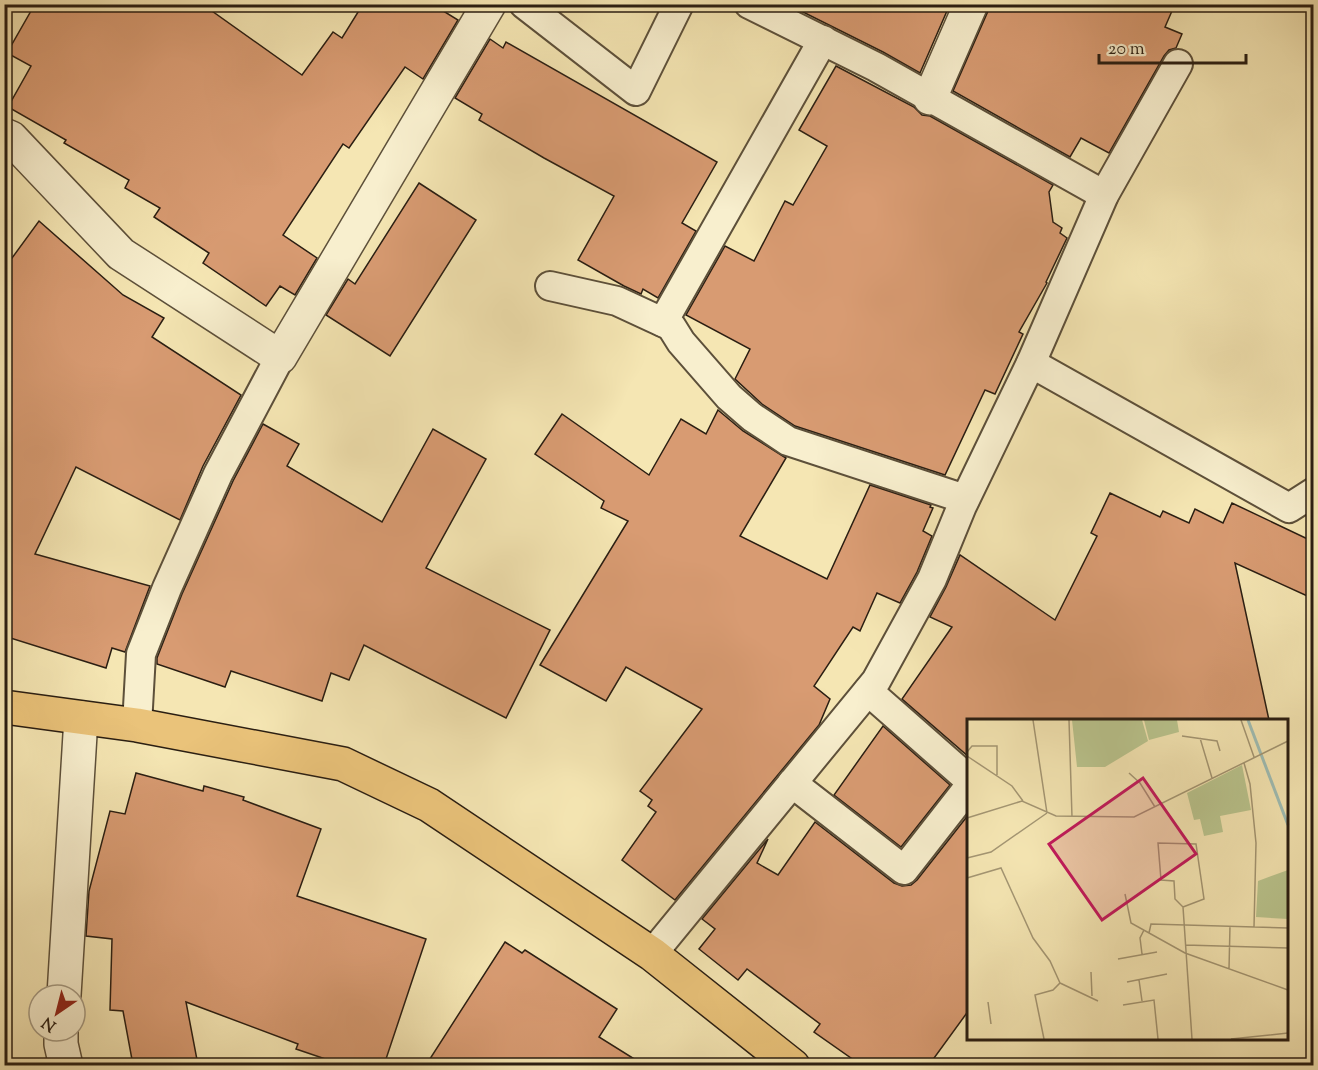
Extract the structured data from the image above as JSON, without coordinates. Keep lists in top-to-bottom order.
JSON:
{
  "scale_bar": "20 m",
  "north": "bottom left"
}
